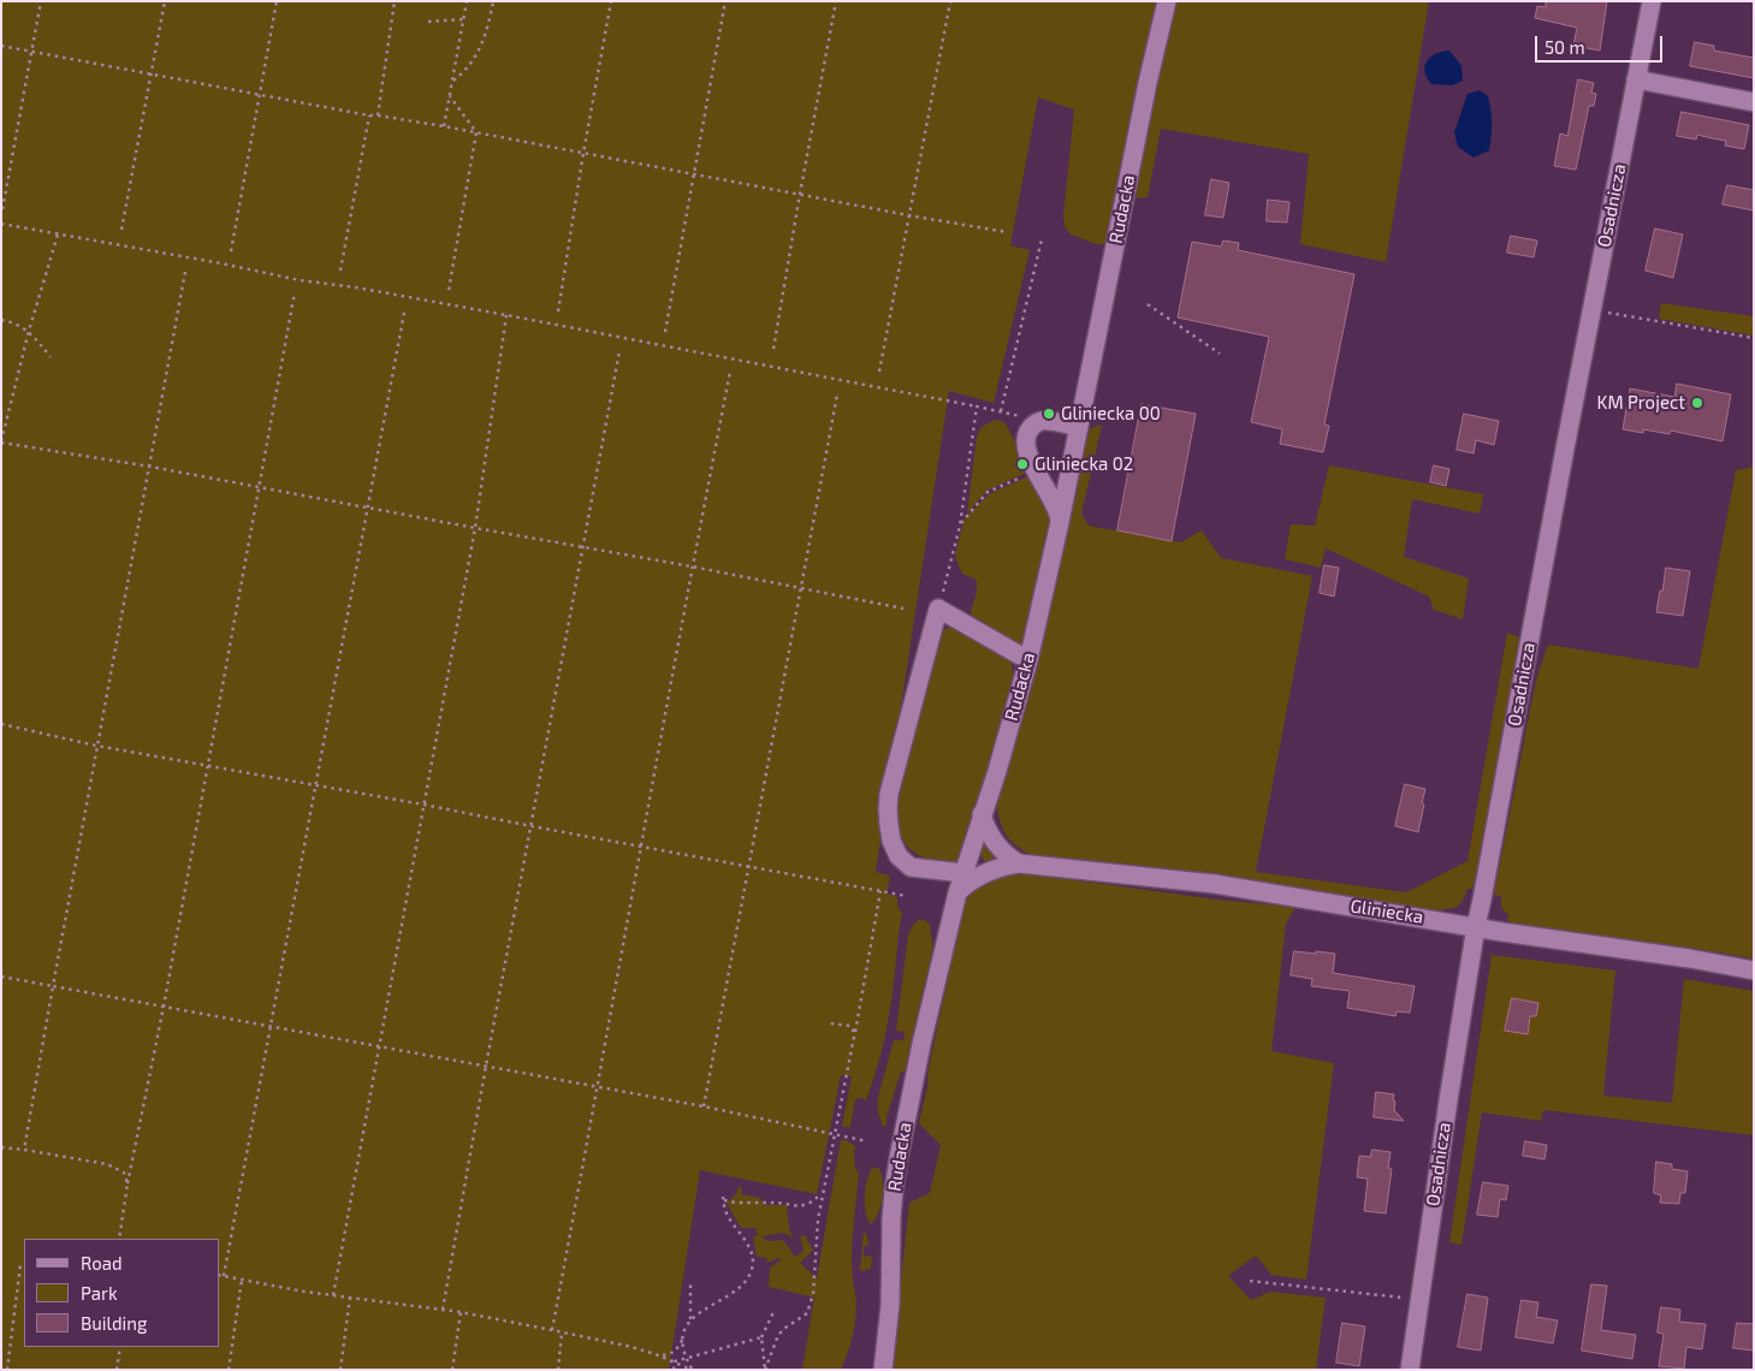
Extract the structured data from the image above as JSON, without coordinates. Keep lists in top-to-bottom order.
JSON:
{
  "streets": {
    "street": ["Osadnicza", "Rudacka", "Gliniecka"]
  },
  "crossings": [
    ["Osadnicza", "Gliniecka"],
    ["Rudacka", "Gliniecka"]
  ],
  "places": ["KM Project", "Gliniecka 00", "Gliniecka 02"],
  "legend": ["Road", "Park", "Building"],
  "scale_bar": "50 m"
}
